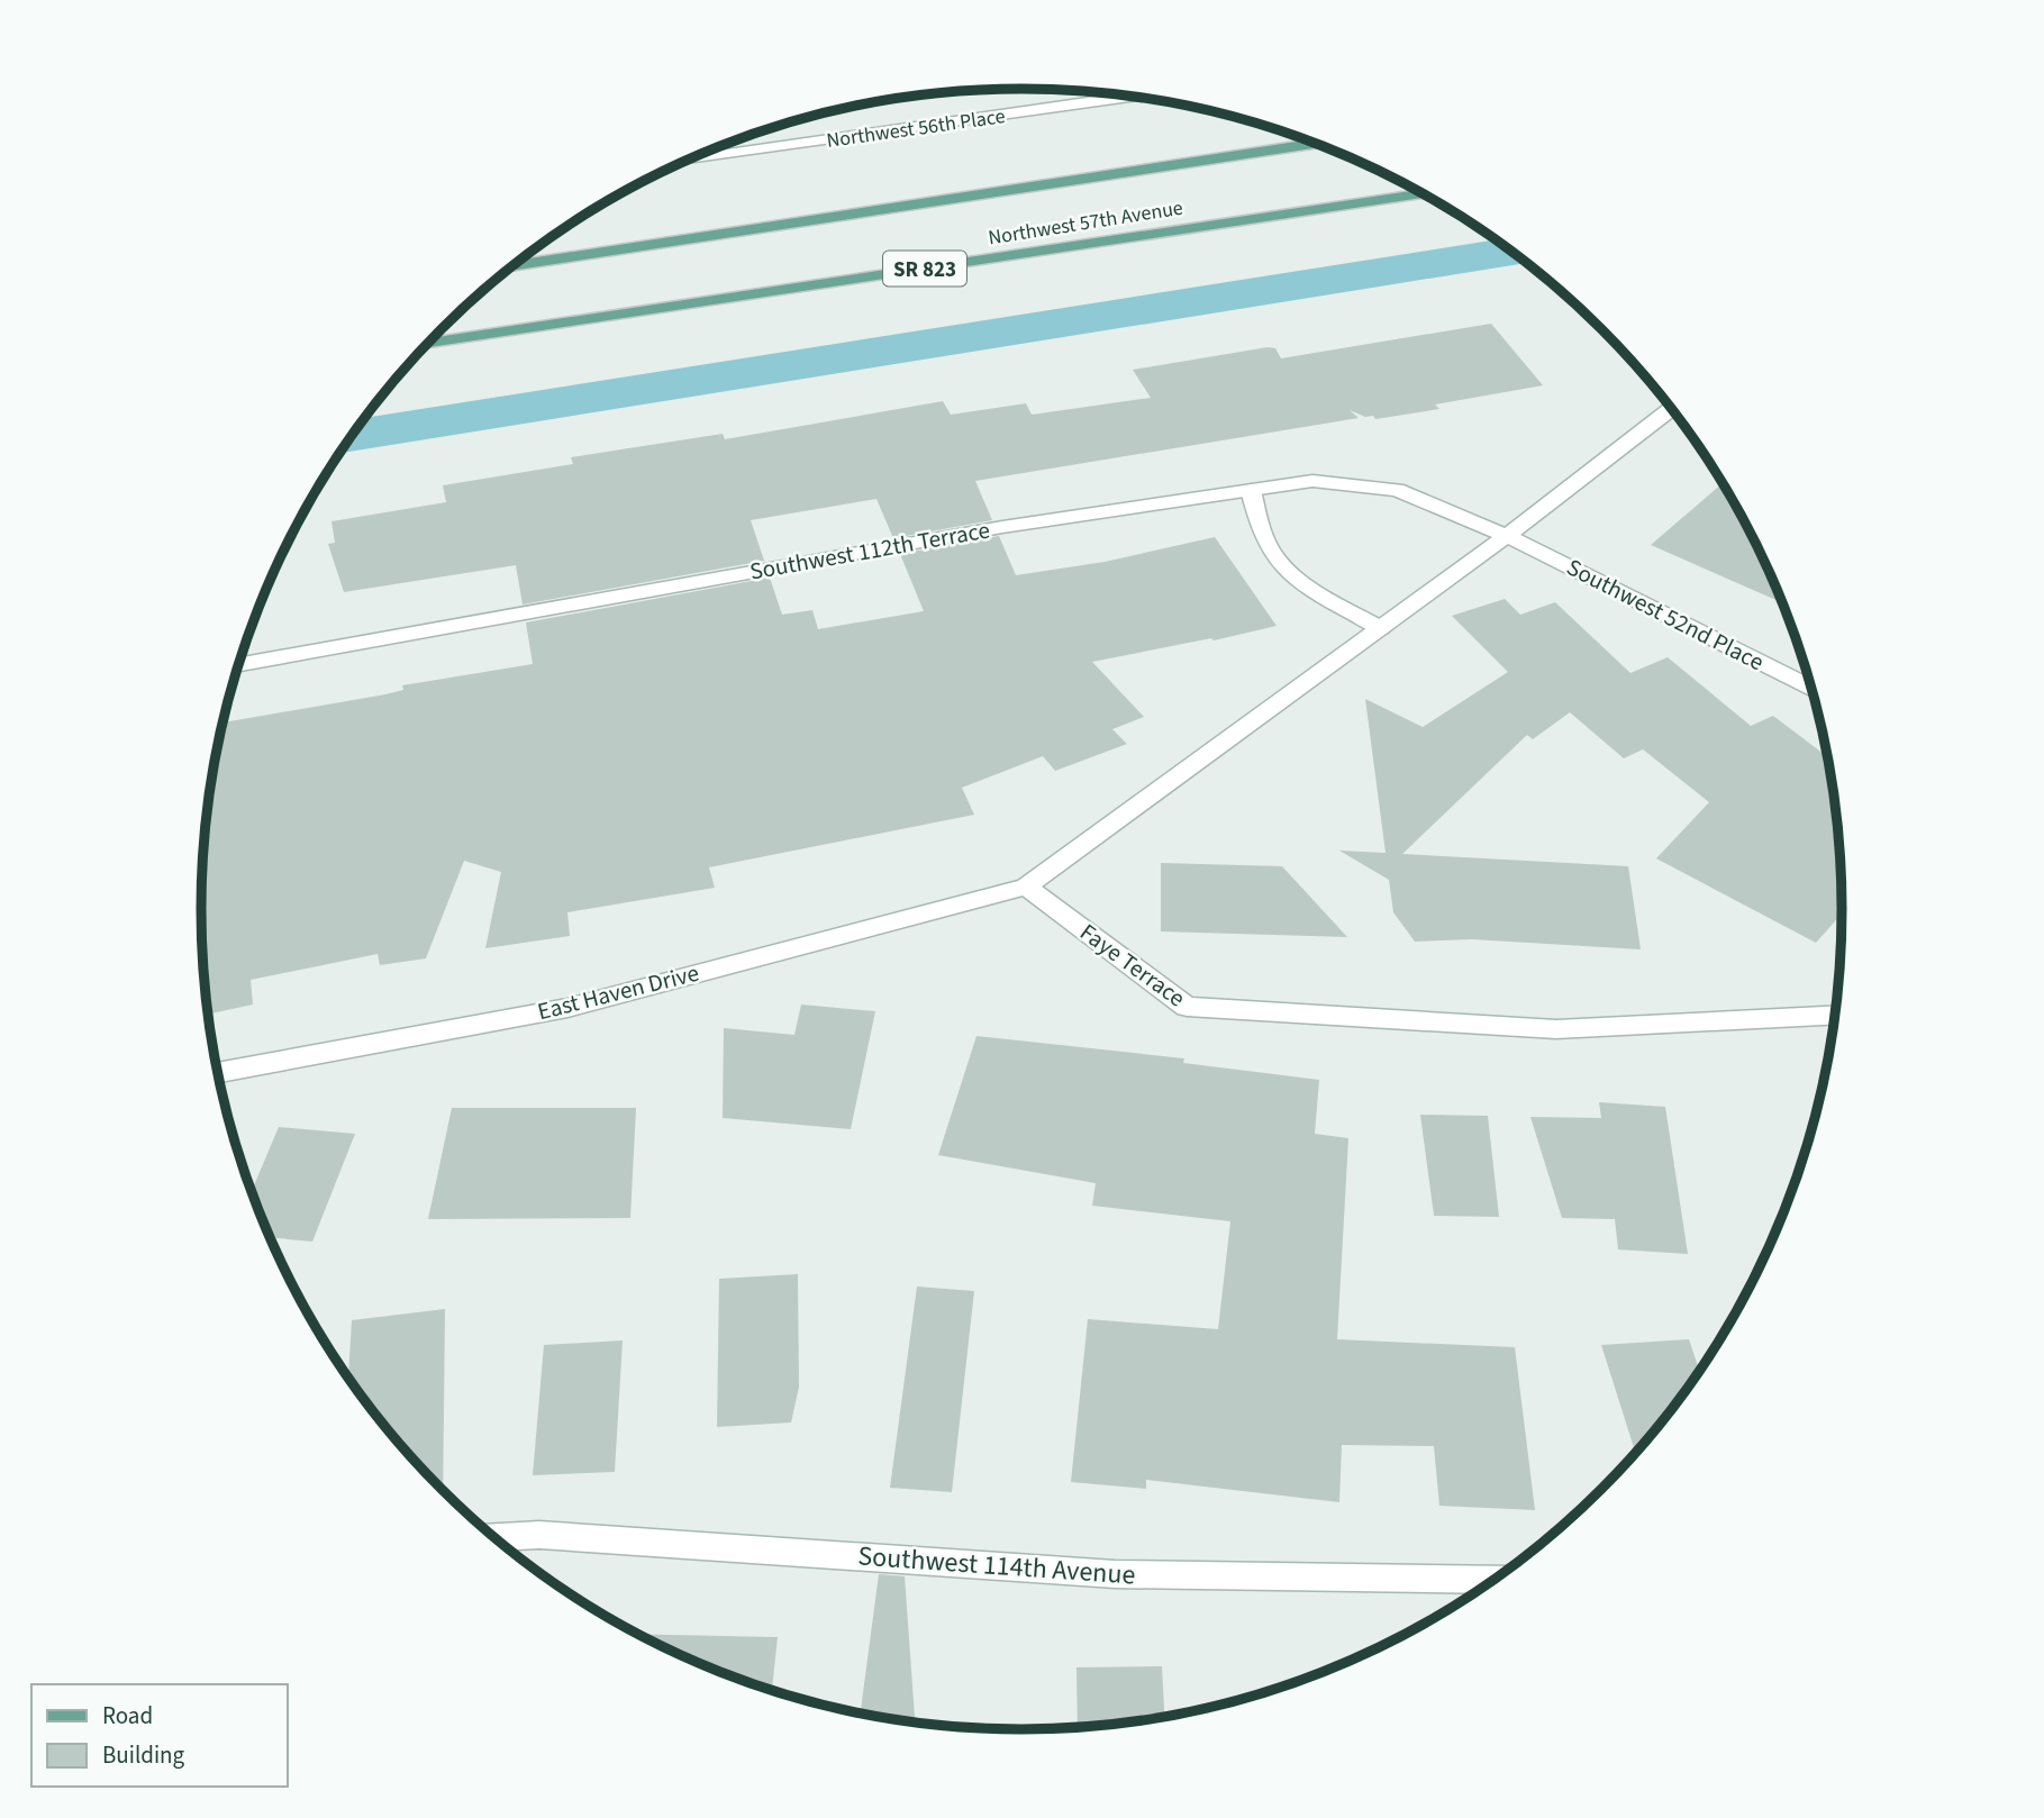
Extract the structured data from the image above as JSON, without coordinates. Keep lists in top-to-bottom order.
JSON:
{
  "streets": {
    "main road": ["Northwest 57th Avenue", "SR 823"],
    "street": [
      "Northwest 56th Place",
      "Southwest 112th Terrace",
      "Southwest 52nd Place",
      "Faye Terrace",
      "East Haven Drive",
      "Southwest 114th Avenue"
    ]
  },
  "crossings": [
    ["Southwest 112th Terrace", "Southwest 52nd Place"],
    ["Faye Terrace", "East Haven Drive"]
  ],
  "legend": ["Road", "Building"]
}
